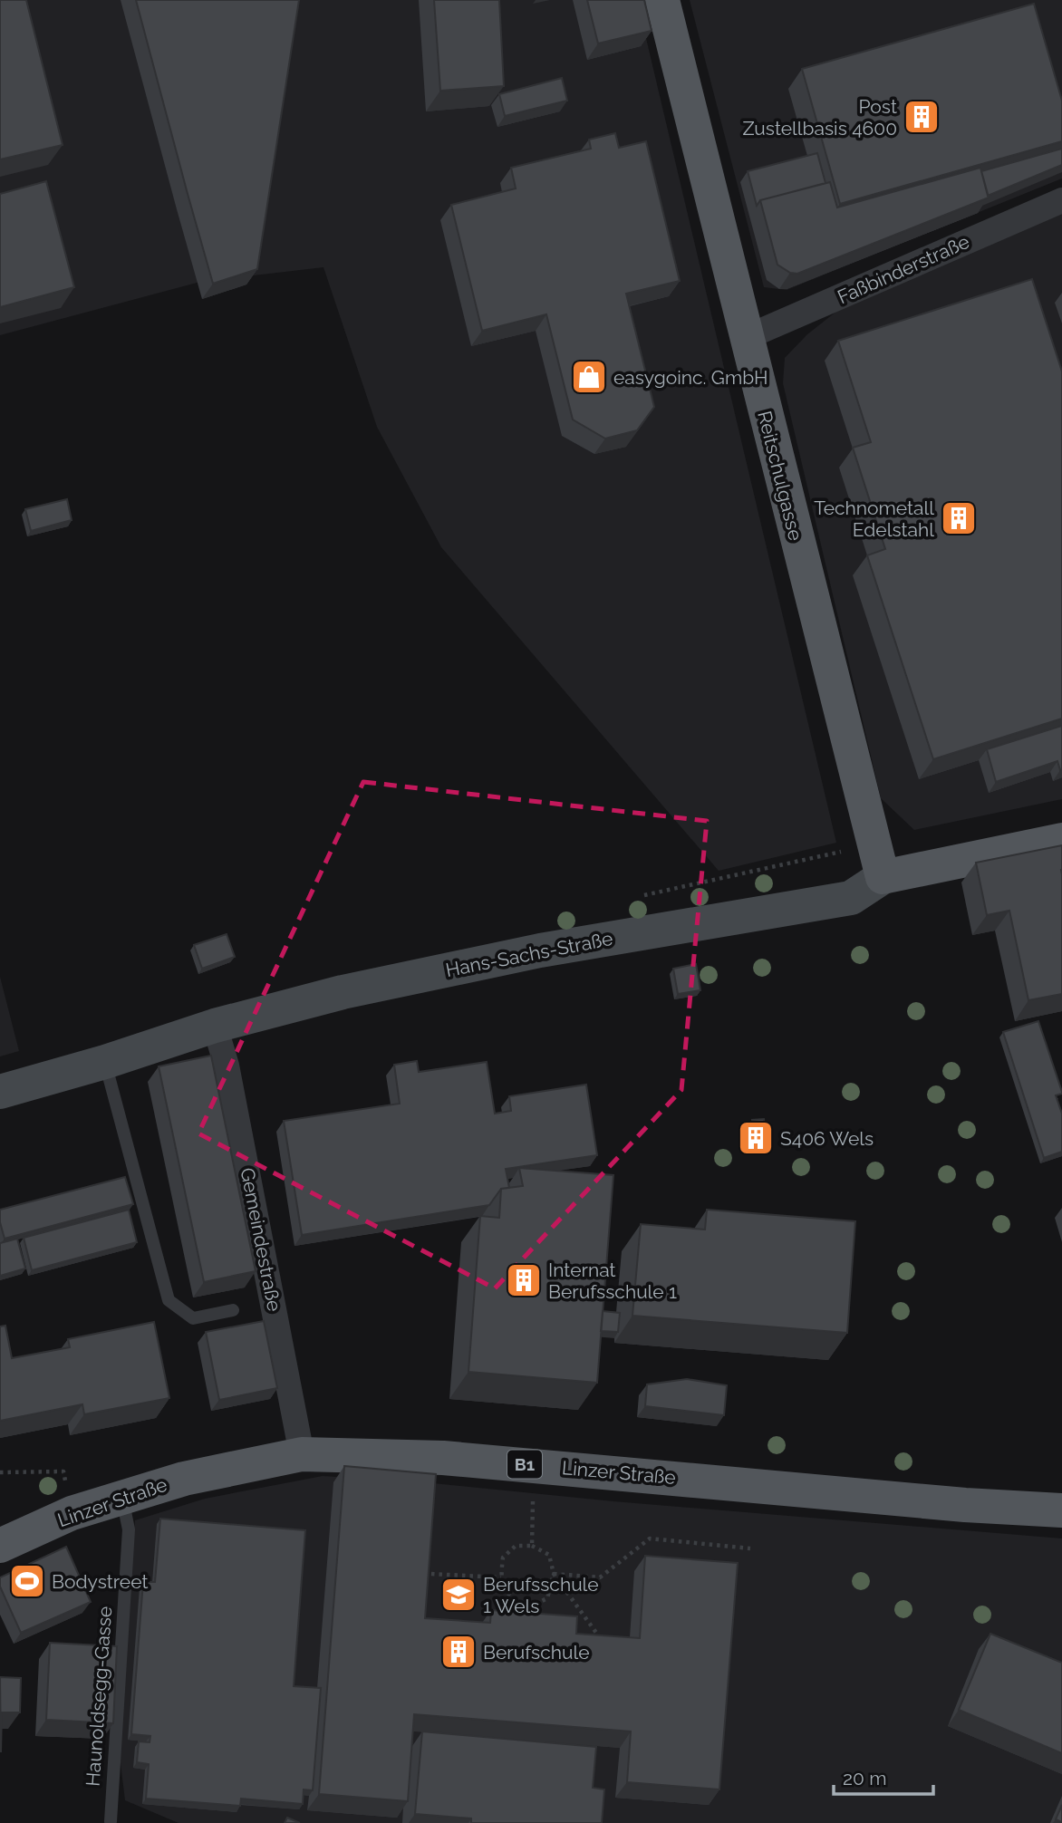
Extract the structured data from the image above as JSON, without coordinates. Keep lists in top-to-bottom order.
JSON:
{
  "streets": {
    "main road": [
      "Reitschulgasse",
      "Hans-Sachs-Straße",
      "B1",
      "Linzer Straße"
    ],
    "street": ["Faßbinderstraße", "Gemeindestraße"],
    "lane": ["Haunoldsegg-Gasse"]
  },
  "crossings": [
    ["Faßbinderstraße", "Reitschulgasse"],
    ["Reitschulgasse", "Hans-Sachs-Straße"],
    ["Hans-Sachs-Straße", "Gemeindestraße"],
    ["Gemeindestraße", "Linzer Straße"],
    ["Linzer Straße", "Haunoldsegg-Gasse"]
  ],
  "places": {
    "building": [
      "Post Zustellbasis 4600",
      "Technometall Edelstahl",
      "S406 Wels",
      "Internat Berufsschule 1",
      "Berufschule"
    ],
    "shop": ["easygoinc. GmbH"],
    "sports": ["Bodystreet"],
    "school or university": ["Berufsschule 1 Wels"]
  },
  "scale_bar": "20 m"
}
